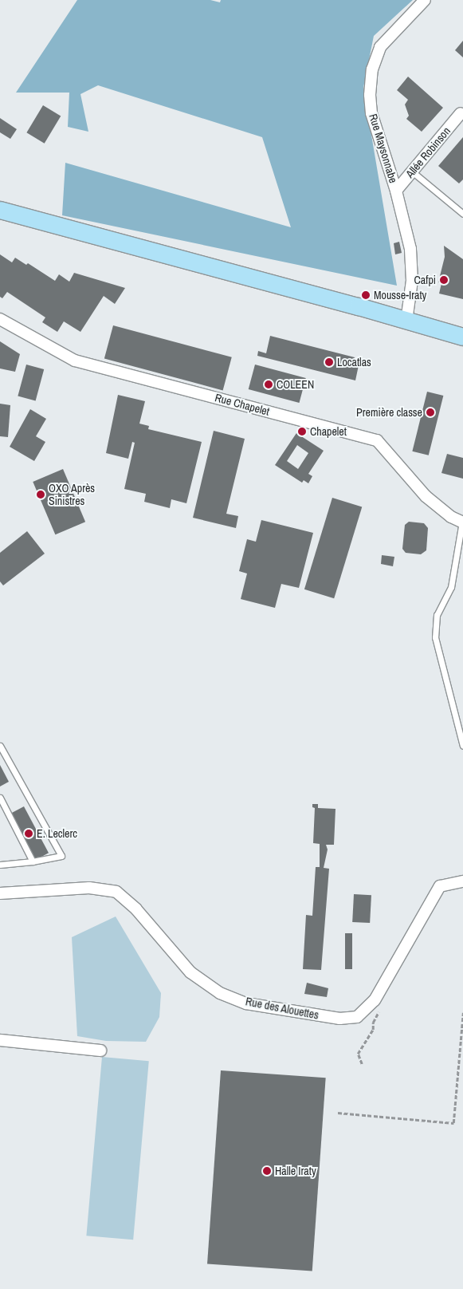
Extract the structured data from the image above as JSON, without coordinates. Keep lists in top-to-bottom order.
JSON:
{
  "streets": {
    "street": [
      "Rue Maysonnabe",
      "Allée Robinson",
      "Rue Chapelet",
      "Rue des Alouettes"
    ]
  },
  "crossings": [
    ["Rue Maysonnabe", "Allée Robinson"]
  ],
  "places": [
    "Cafpi",
    "Mousse-Iraty",
    "Locatlas",
    "COLEEN",
    "Première classe",
    "Chapelet",
    "OXO Après Sinistres",
    "E. Leclerc",
    "Halle Iraty"
  ]
}
